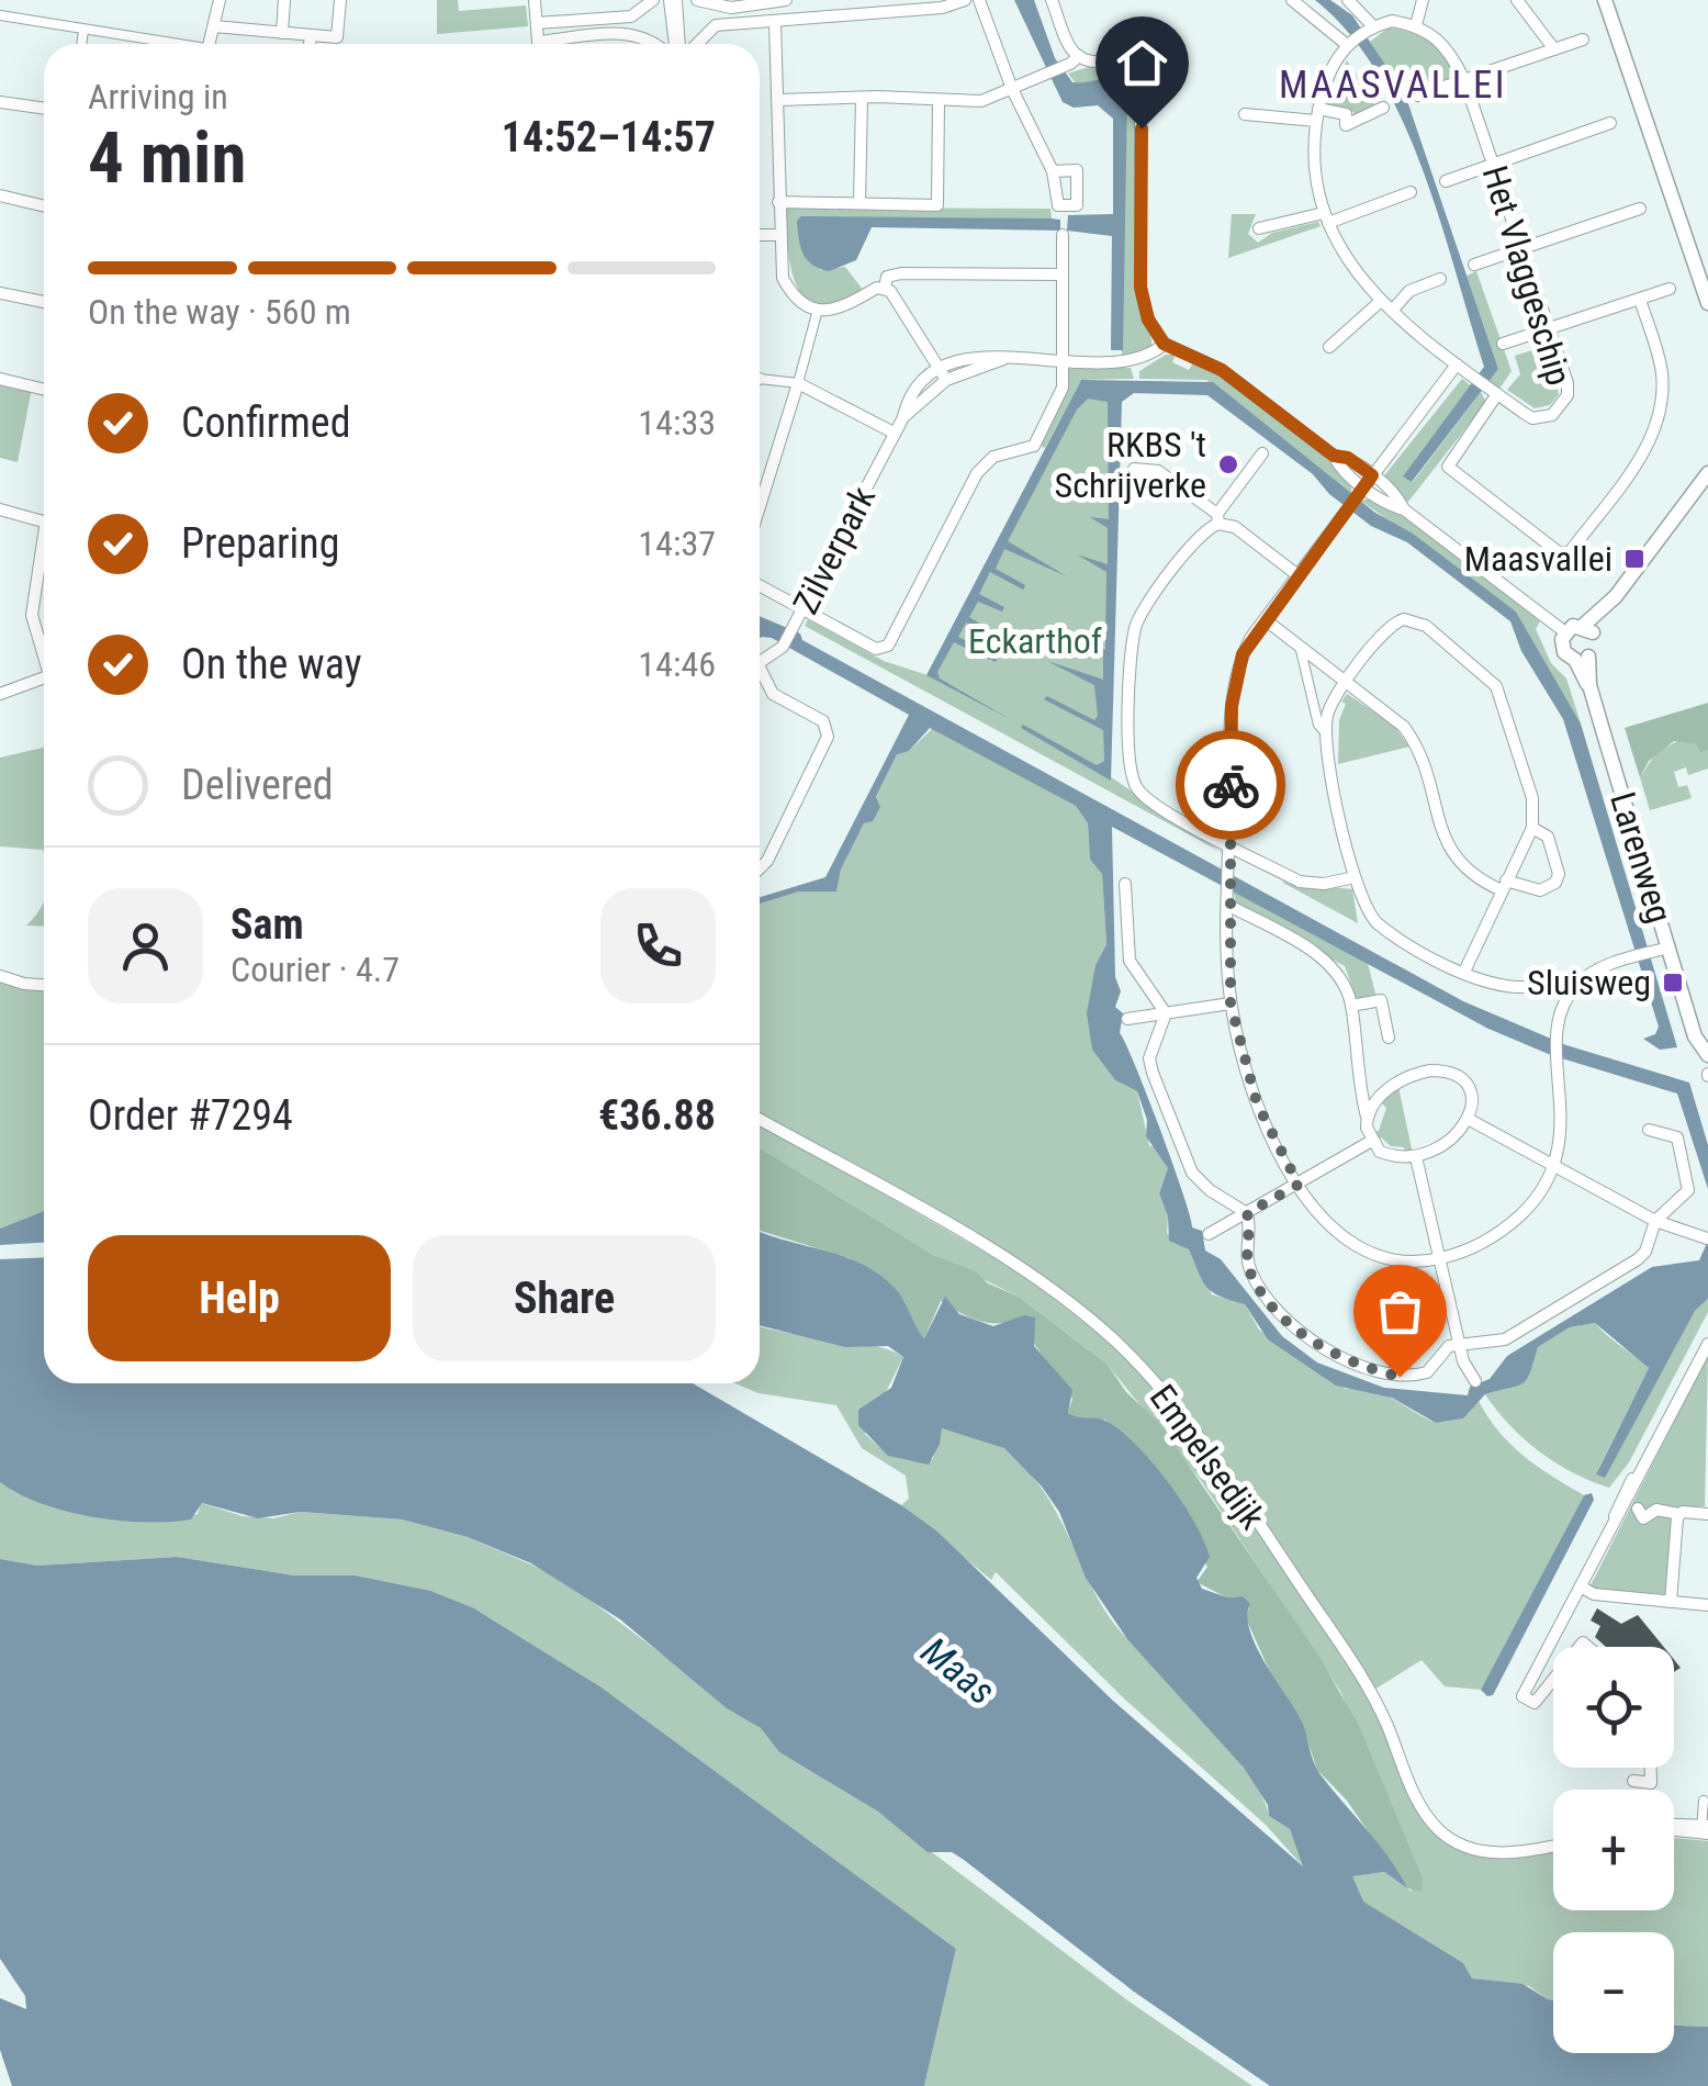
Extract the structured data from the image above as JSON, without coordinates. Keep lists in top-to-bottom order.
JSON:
{
  "streets": {
    "street": [
      "Het Vlaggeschip",
      "Zilverpark",
      "Larenweg",
      "Empelsedijk"
    ]
  },
  "districts": ["MAASVALLEI"],
  "water": ["Maas"],
  "parks": ["Eckarthof"],
  "places": {
    "other": ["RKBS 't Schrijverke"],
    "transit": ["Maasvallei", "Sluisweg"]
  },
  "page": {
    "heading": ["4 min", "Arriving in", "14:52–14:57"],
    "panel": [
      "Sam",
      "Courier · 4.7",
      "Order #7294",
      "€36.88"
    ],
    "bar": "On the way · 560 m",
    "list": [
      ["Confirmed", "14:33"],
      ["Preparing", "14:37"],
      ["On the way", "14:46"],
      "Delivered"
    ],
    "buttons": ["Help", "Share"],
    "map_buttons": ["+", "−"]
  }
}
